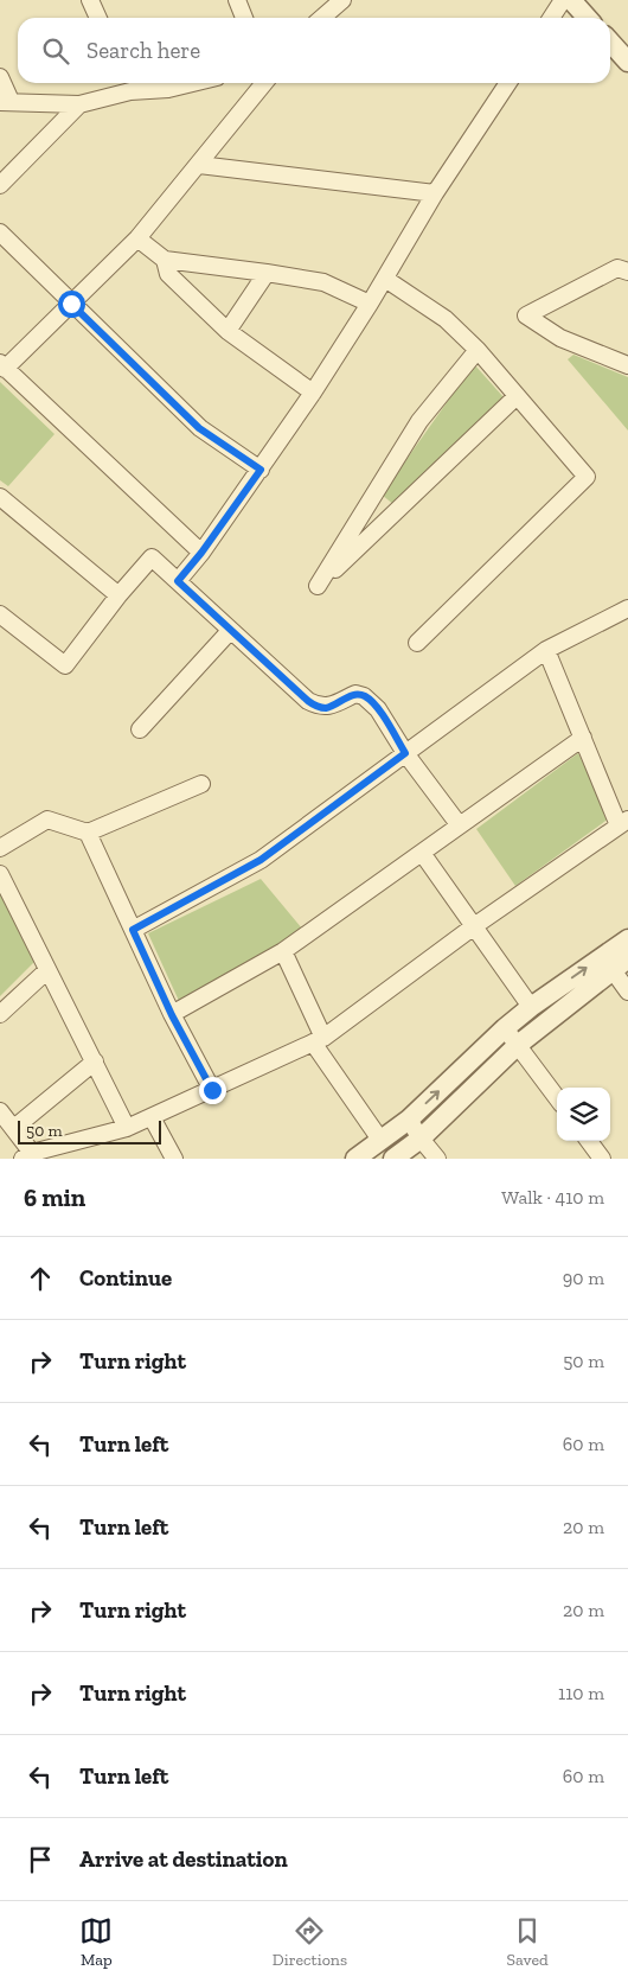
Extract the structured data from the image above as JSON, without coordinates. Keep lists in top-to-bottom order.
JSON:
{
  "scale_bar": "50 m",
  "page": {
    "search": "Search here",
    "scale": "50 m",
    "heading": ["6 min", "Walk · 410 m"],
    "list": [
      ["Continue", "90 m"],
      ["Turn right", "50 m"],
      ["Turn left", "60 m"],
      ["Turn left", "20 m"],
      ["Turn right", "20 m"],
      ["Turn right", "110 m"],
      ["Turn left", "60 m"],
      "Arrive at destination"
    ],
    "nav": ["Map", "Directions", "Saved"]
  }
}
